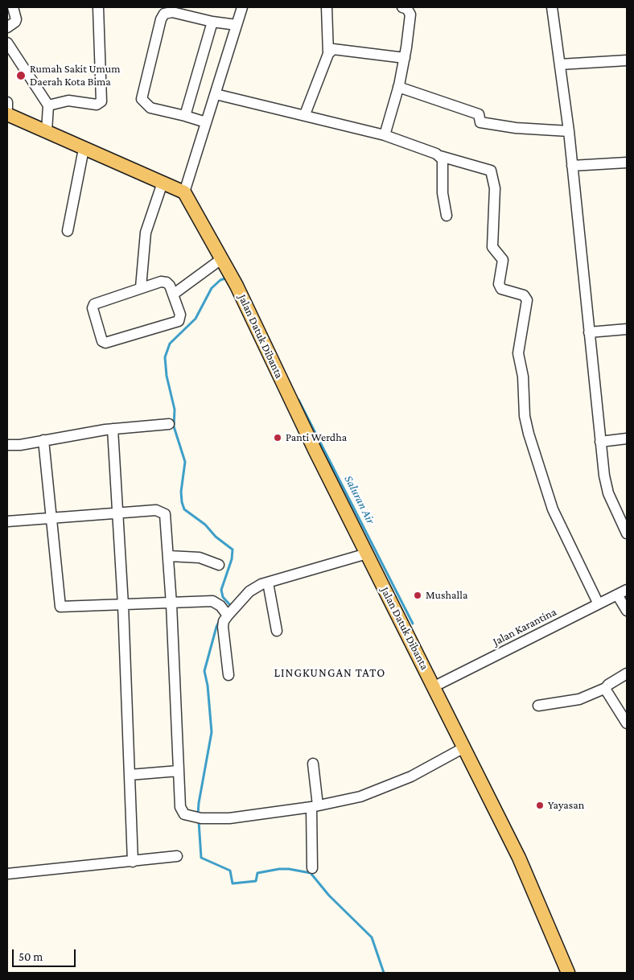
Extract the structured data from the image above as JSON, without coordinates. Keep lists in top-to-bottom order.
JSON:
{
  "streets": {
    "main road": ["Jalan Datuk Dibanta"],
    "street": ["Jalan Karantina"]
  },
  "crossings": [
    ["Jalan Datuk Dibanta", "Jalan Karantina"]
  ],
  "districts": ["LINGKUNGAN TATO"],
  "water": ["Saluran Air"],
  "places": [
    "Rumah Sakit Umum Daerah Kota Bima",
    "Panti Werdha",
    "Mushalla",
    "Yayasan"
  ],
  "scale_bar": "50 m"
}
